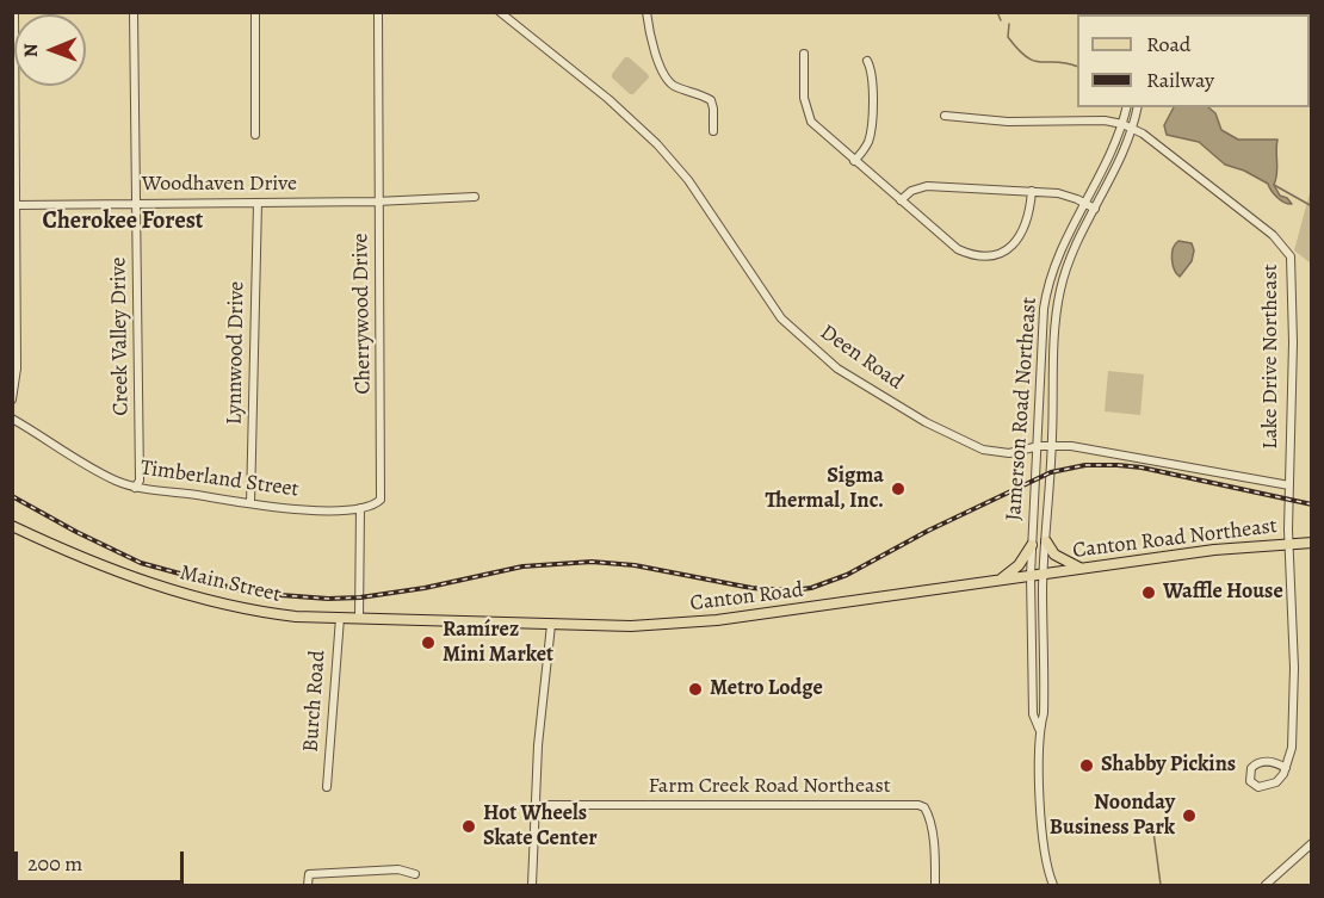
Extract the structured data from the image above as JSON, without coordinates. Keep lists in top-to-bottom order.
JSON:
{
  "streets": {
    "main road": ["Canton Road Northeast", "Main Street", "Canton Road"],
    "street": [
      "Woodhaven Drive",
      "Cherrywood Drive",
      "Creek Valley Drive",
      "Lynnwood Drive",
      "Lake Drive Northeast",
      "Deen Road",
      "Jamerson Road Northeast",
      "Timberland Street",
      "Burch Road",
      "Farm Creek Road Northeast"
    ]
  },
  "crossings": [
    ["Woodhaven Drive", "Cherrywood Drive"],
    ["Woodhaven Drive", "Creek Valley Drive"],
    ["Woodhaven Drive", "Lynnwood Drive"],
    ["Cherrywood Drive", "Timberland Street"],
    ["Creek Valley Drive", "Timberland Street"],
    ["Lynnwood Drive", "Timberland Street"],
    ["Lake Drive Northeast", "Deen Road"],
    ["Lake Drive Northeast", "Jamerson Road Northeast"],
    ["Lake Drive Northeast", "Canton Road Northeast"],
    ["Deen Road", "Jamerson Road Northeast"],
    ["Jamerson Road Northeast", "Canton Road Northeast"],
    ["Jamerson Road Northeast", "Canton Road"],
    ["Canton Road Northeast", "Canton Road"],
    ["Main Street", "Canton Road"],
    ["Main Street", "Burch Road"]
  ],
  "districts": ["Cherokee Forest"],
  "places": [
    "Sigma Thermal, Inc.",
    "Waffle House",
    "Ramírez Mini Market",
    "Metro Lodge",
    "Shabby Pickins",
    "Noonday Business Park",
    "Hot Wheels Skate Center"
  ],
  "legend": ["Road", "Railway"],
  "scale_bar": "200 m",
  "north": "left"
}
